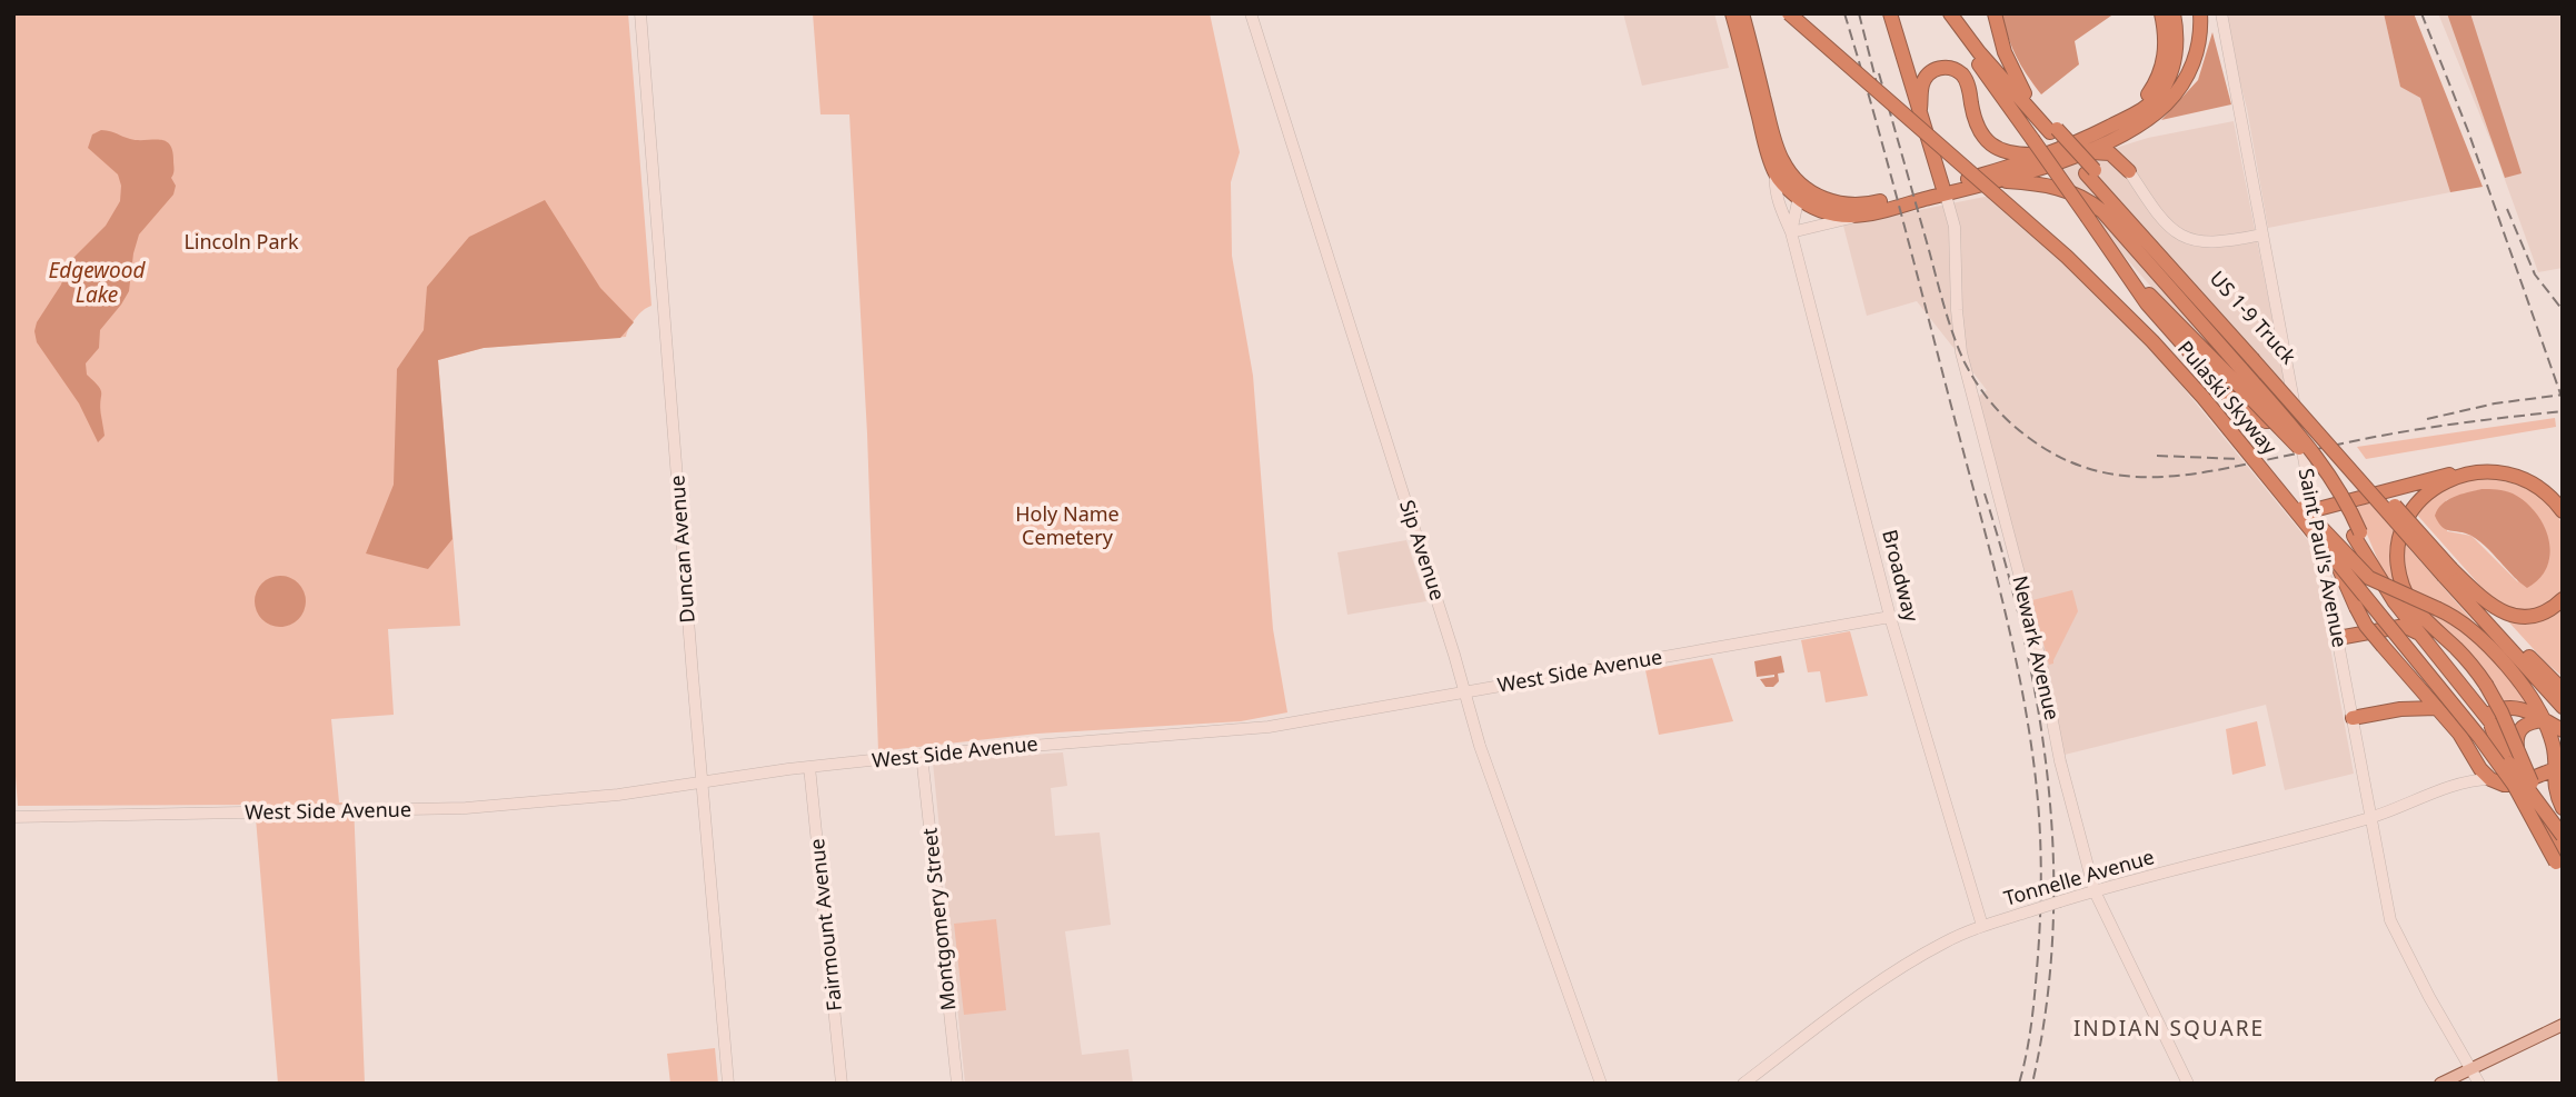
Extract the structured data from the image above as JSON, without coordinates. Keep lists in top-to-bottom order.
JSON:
{
  "streets": {
    "highway": ["US 1-9 Truck", "Pulaski Skyway", "Tonnelle Avenue"],
    "street": [
      "Duncan Avenue",
      "Sip Avenue",
      "Saint Paul's Avenue",
      "Broadway",
      "Newark Avenue",
      "West Side Avenue",
      "Montgomery Street",
      "Fairmount Avenue"
    ]
  },
  "crossings": [
    ["Pulaski Skyway", "Saint Paul's Avenue"],
    ["Duncan Avenue", "West Side Avenue"],
    ["Sip Avenue", "West Side Avenue"],
    ["Saint Paul's Avenue", "Tonnelle Avenue"],
    ["Broadway", "West Side Avenue"],
    ["Broadway", "Tonnelle Avenue"],
    ["Newark Avenue", "Tonnelle Avenue"],
    ["West Side Avenue", "Montgomery Street"],
    ["West Side Avenue", "Fairmount Avenue"]
  ],
  "districts": ["INDIAN SQUARE"],
  "water": ["Edgewood Lake"],
  "parks": ["Lincoln Park", "Holy Name Cemetery"]
}
